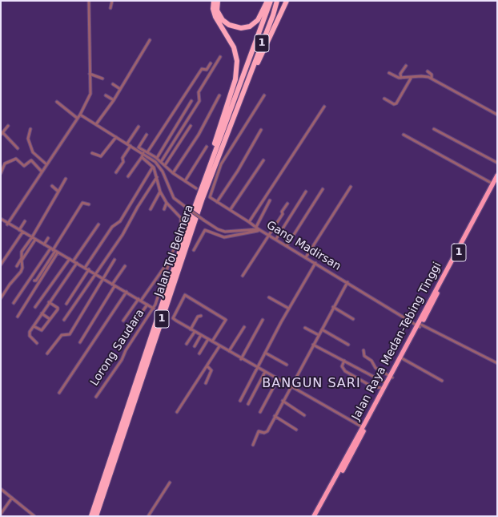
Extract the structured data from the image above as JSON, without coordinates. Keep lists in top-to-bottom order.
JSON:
{
  "streets": {
    "highway": ["1", "Jalan Tol Belmera", "Jalan Raya Medan-Tebing Tinggi"],
    "street": ["Gang Madirsan", "Lorong Saudara"]
  },
  "crossings": [
    ["1", "Jalan Tol Belmera"],
    ["Gang Madirsan", "Jalan Raya Medan-Tebing Tinggi"]
  ],
  "districts": ["BANGUN SARI"]
}
